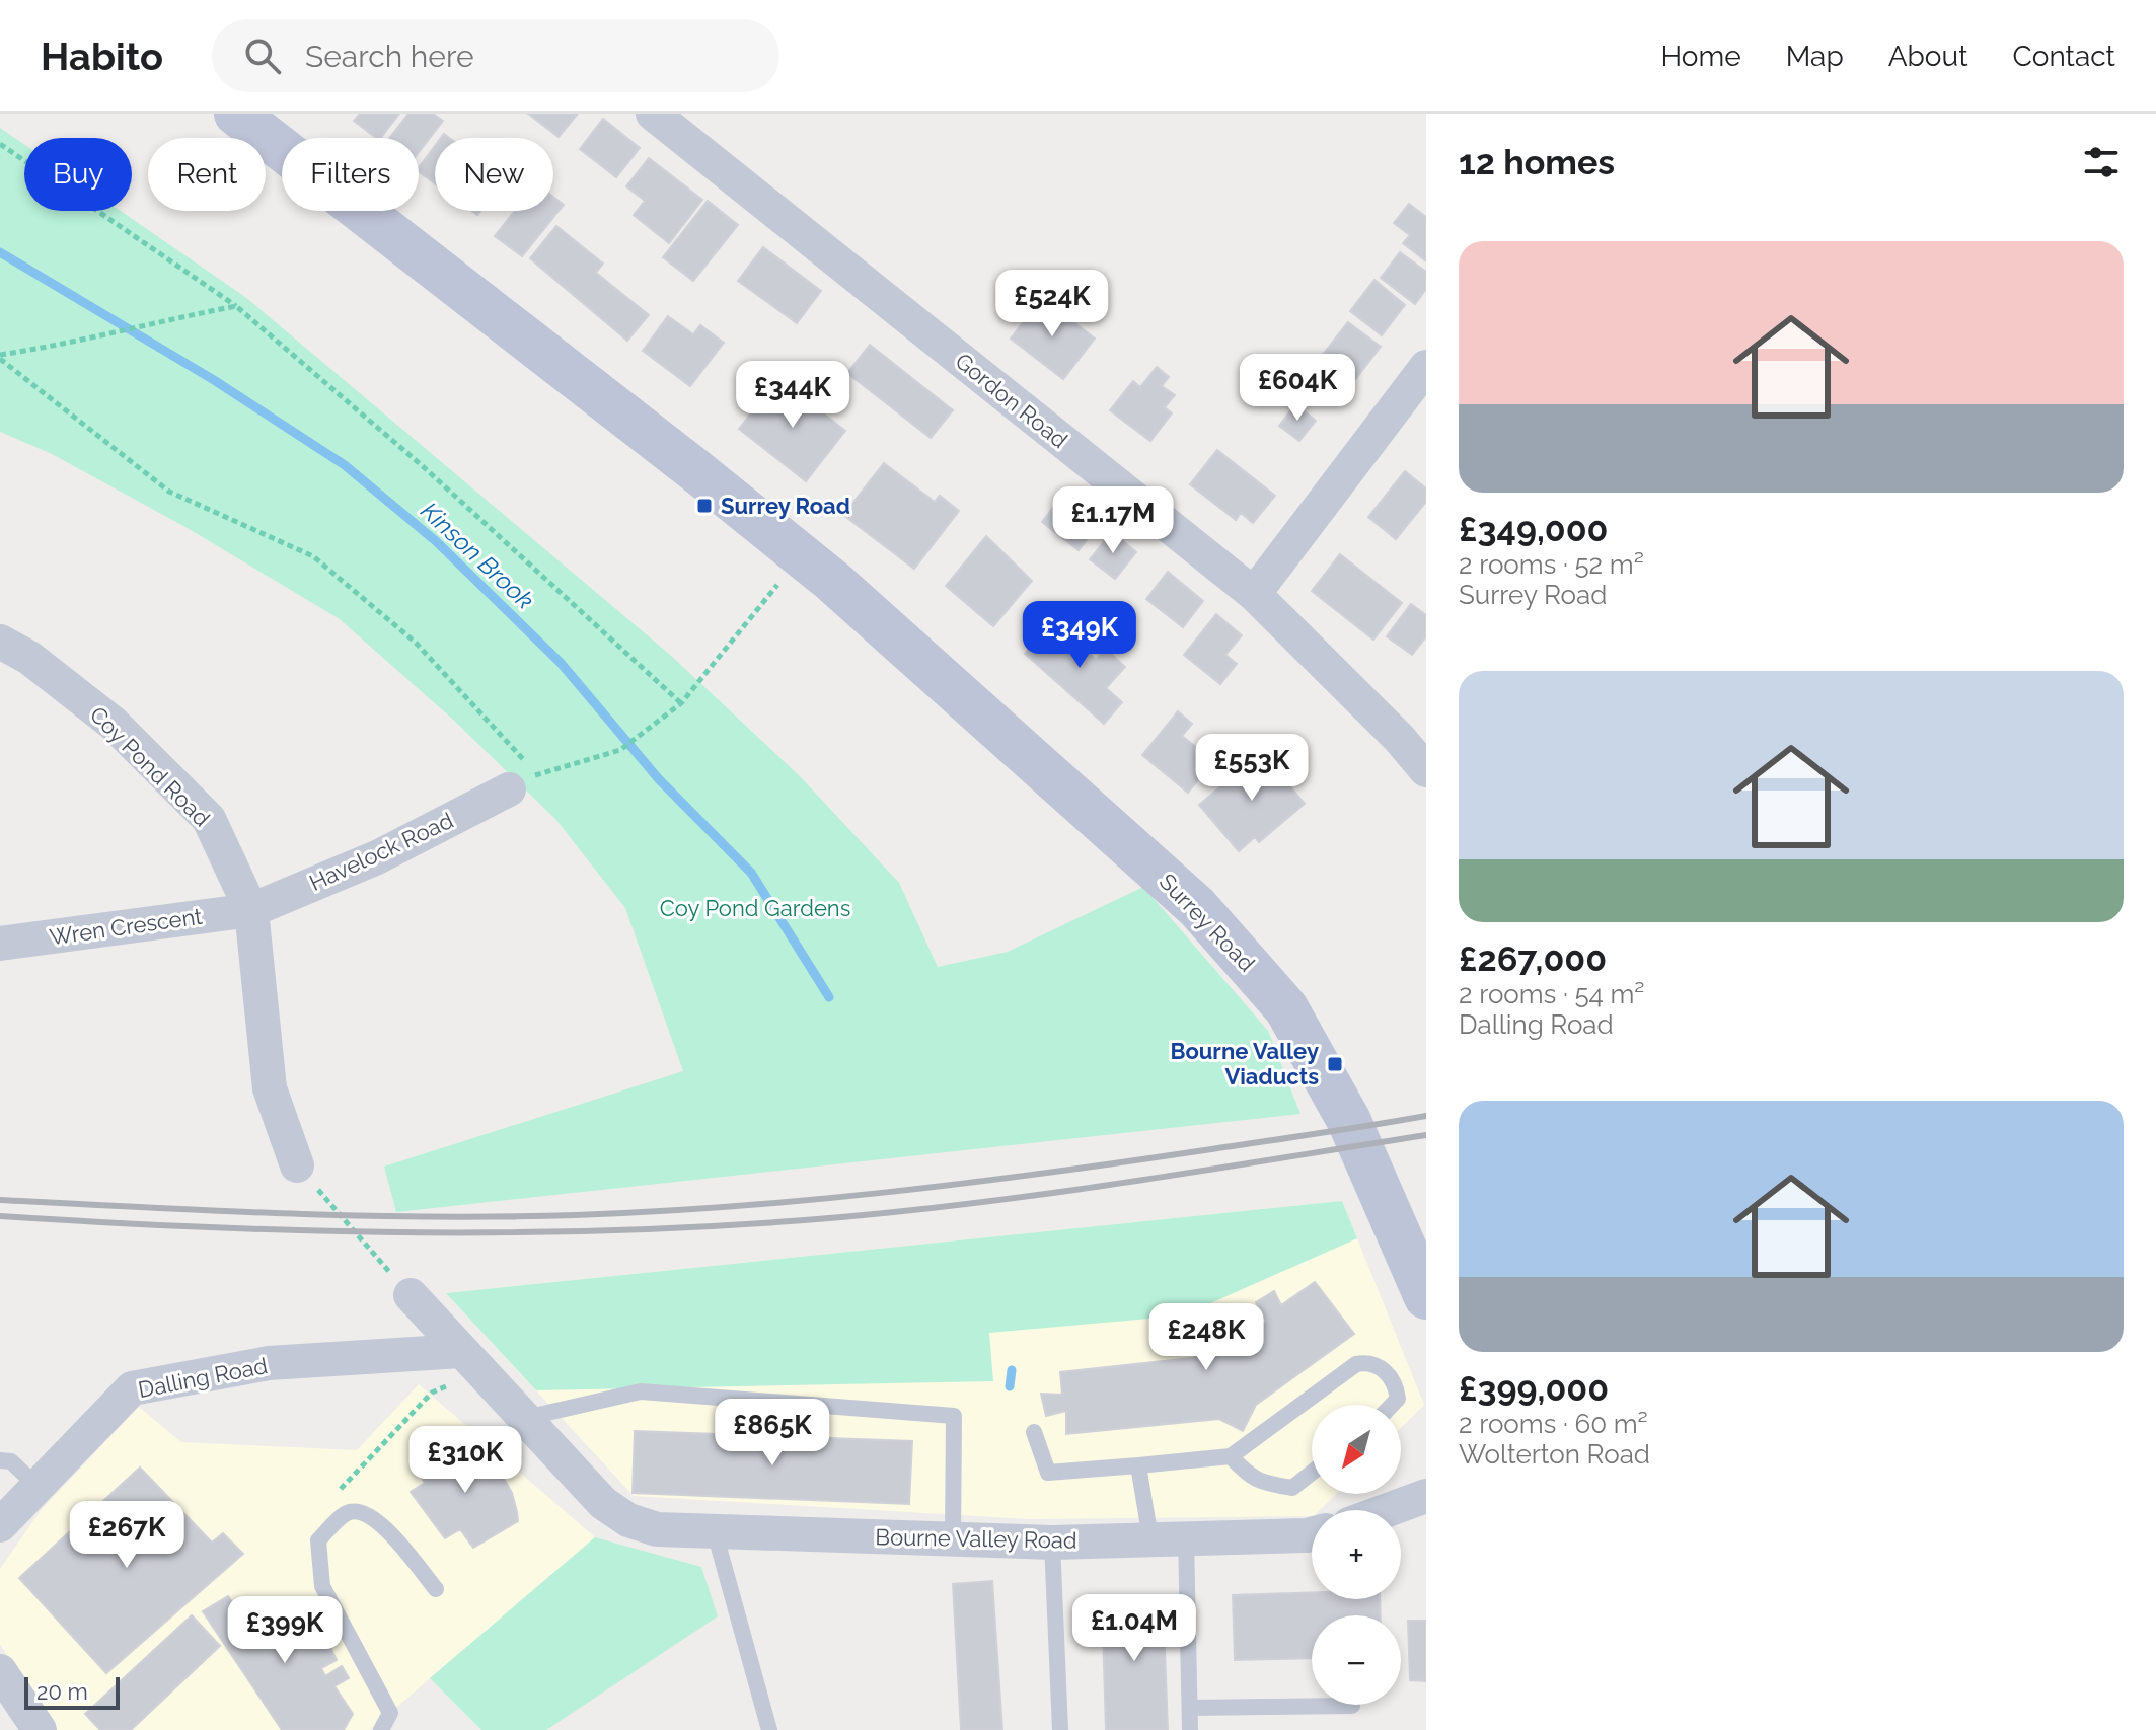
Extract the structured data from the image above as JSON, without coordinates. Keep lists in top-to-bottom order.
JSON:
{
  "streets": {
    "street": [
      "Gordon Road",
      "Coy Pond Road",
      "Havelock Road",
      "Surrey Road",
      "Wren Crescent",
      "Dalling Road",
      "Bourne Valley Road"
    ]
  },
  "crossings": [
    ["Coy Pond Road", "Havelock Road"],
    ["Coy Pond Road", "Wren Crescent"],
    ["Havelock Road", "Wren Crescent"]
  ],
  "water": ["Kinson Brook"],
  "parks": ["Coy Pond Gardens"],
  "places": {
    "transit": ["Surrey Road", "Bourne Valley Viaducts"]
  },
  "scale_bar": "20 m",
  "north": "bottom left",
  "page": {
    "header": "Habito",
    "search": "Search here",
    "nav": [
      "Home",
      "Map",
      "About",
      "Contact"
    ],
    "heading": "12 homes",
    "chip": [
      "Buy",
      "Rent",
      "Filters",
      "New"
    ],
    "list": [
      {
        "name": "£349,000",
        "note": "2 rooms · 52 m² · Surrey Road"
      },
      {
        "name": "£267,000",
        "note": "2 rooms · 54 m² · Dalling Road"
      },
      {
        "name": "£399,000",
        "note": "2 rooms · 60 m² · Wolterton Road"
      }
    ],
    "price": [
      "£524K",
      "£604K",
      "£344K",
      "£1.17M",
      "£349K",
      "£553K",
      "£248K",
      "£865K",
      "£310K",
      "£267K",
      "£1.04M",
      "£399K"
    ],
    "map_buttons": ["+", "−"],
    "scale": "20 m"
  }
}
